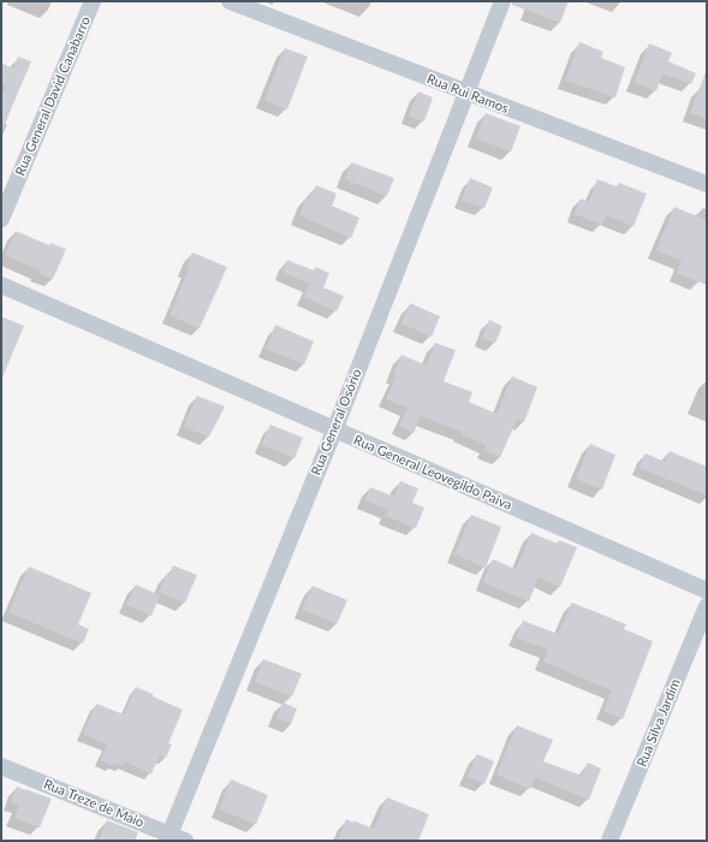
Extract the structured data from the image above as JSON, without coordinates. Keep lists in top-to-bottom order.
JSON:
{
  "streets": {
    "street": [
      "Rua Rui Ramos",
      "Rua General David Canabarro",
      "Rua General Osório",
      "Rua General Leovegildo Paiva",
      "Rua Silva Jardim",
      "Rua Treze de Maio"
    ]
  },
  "crossings": [
    ["Rua Rui Ramos", "Rua General Osório"],
    ["Rua General Osório", "Rua General Leovegildo Paiva"],
    ["Rua General Osório", "Rua Treze de Maio"]
  ]
}
